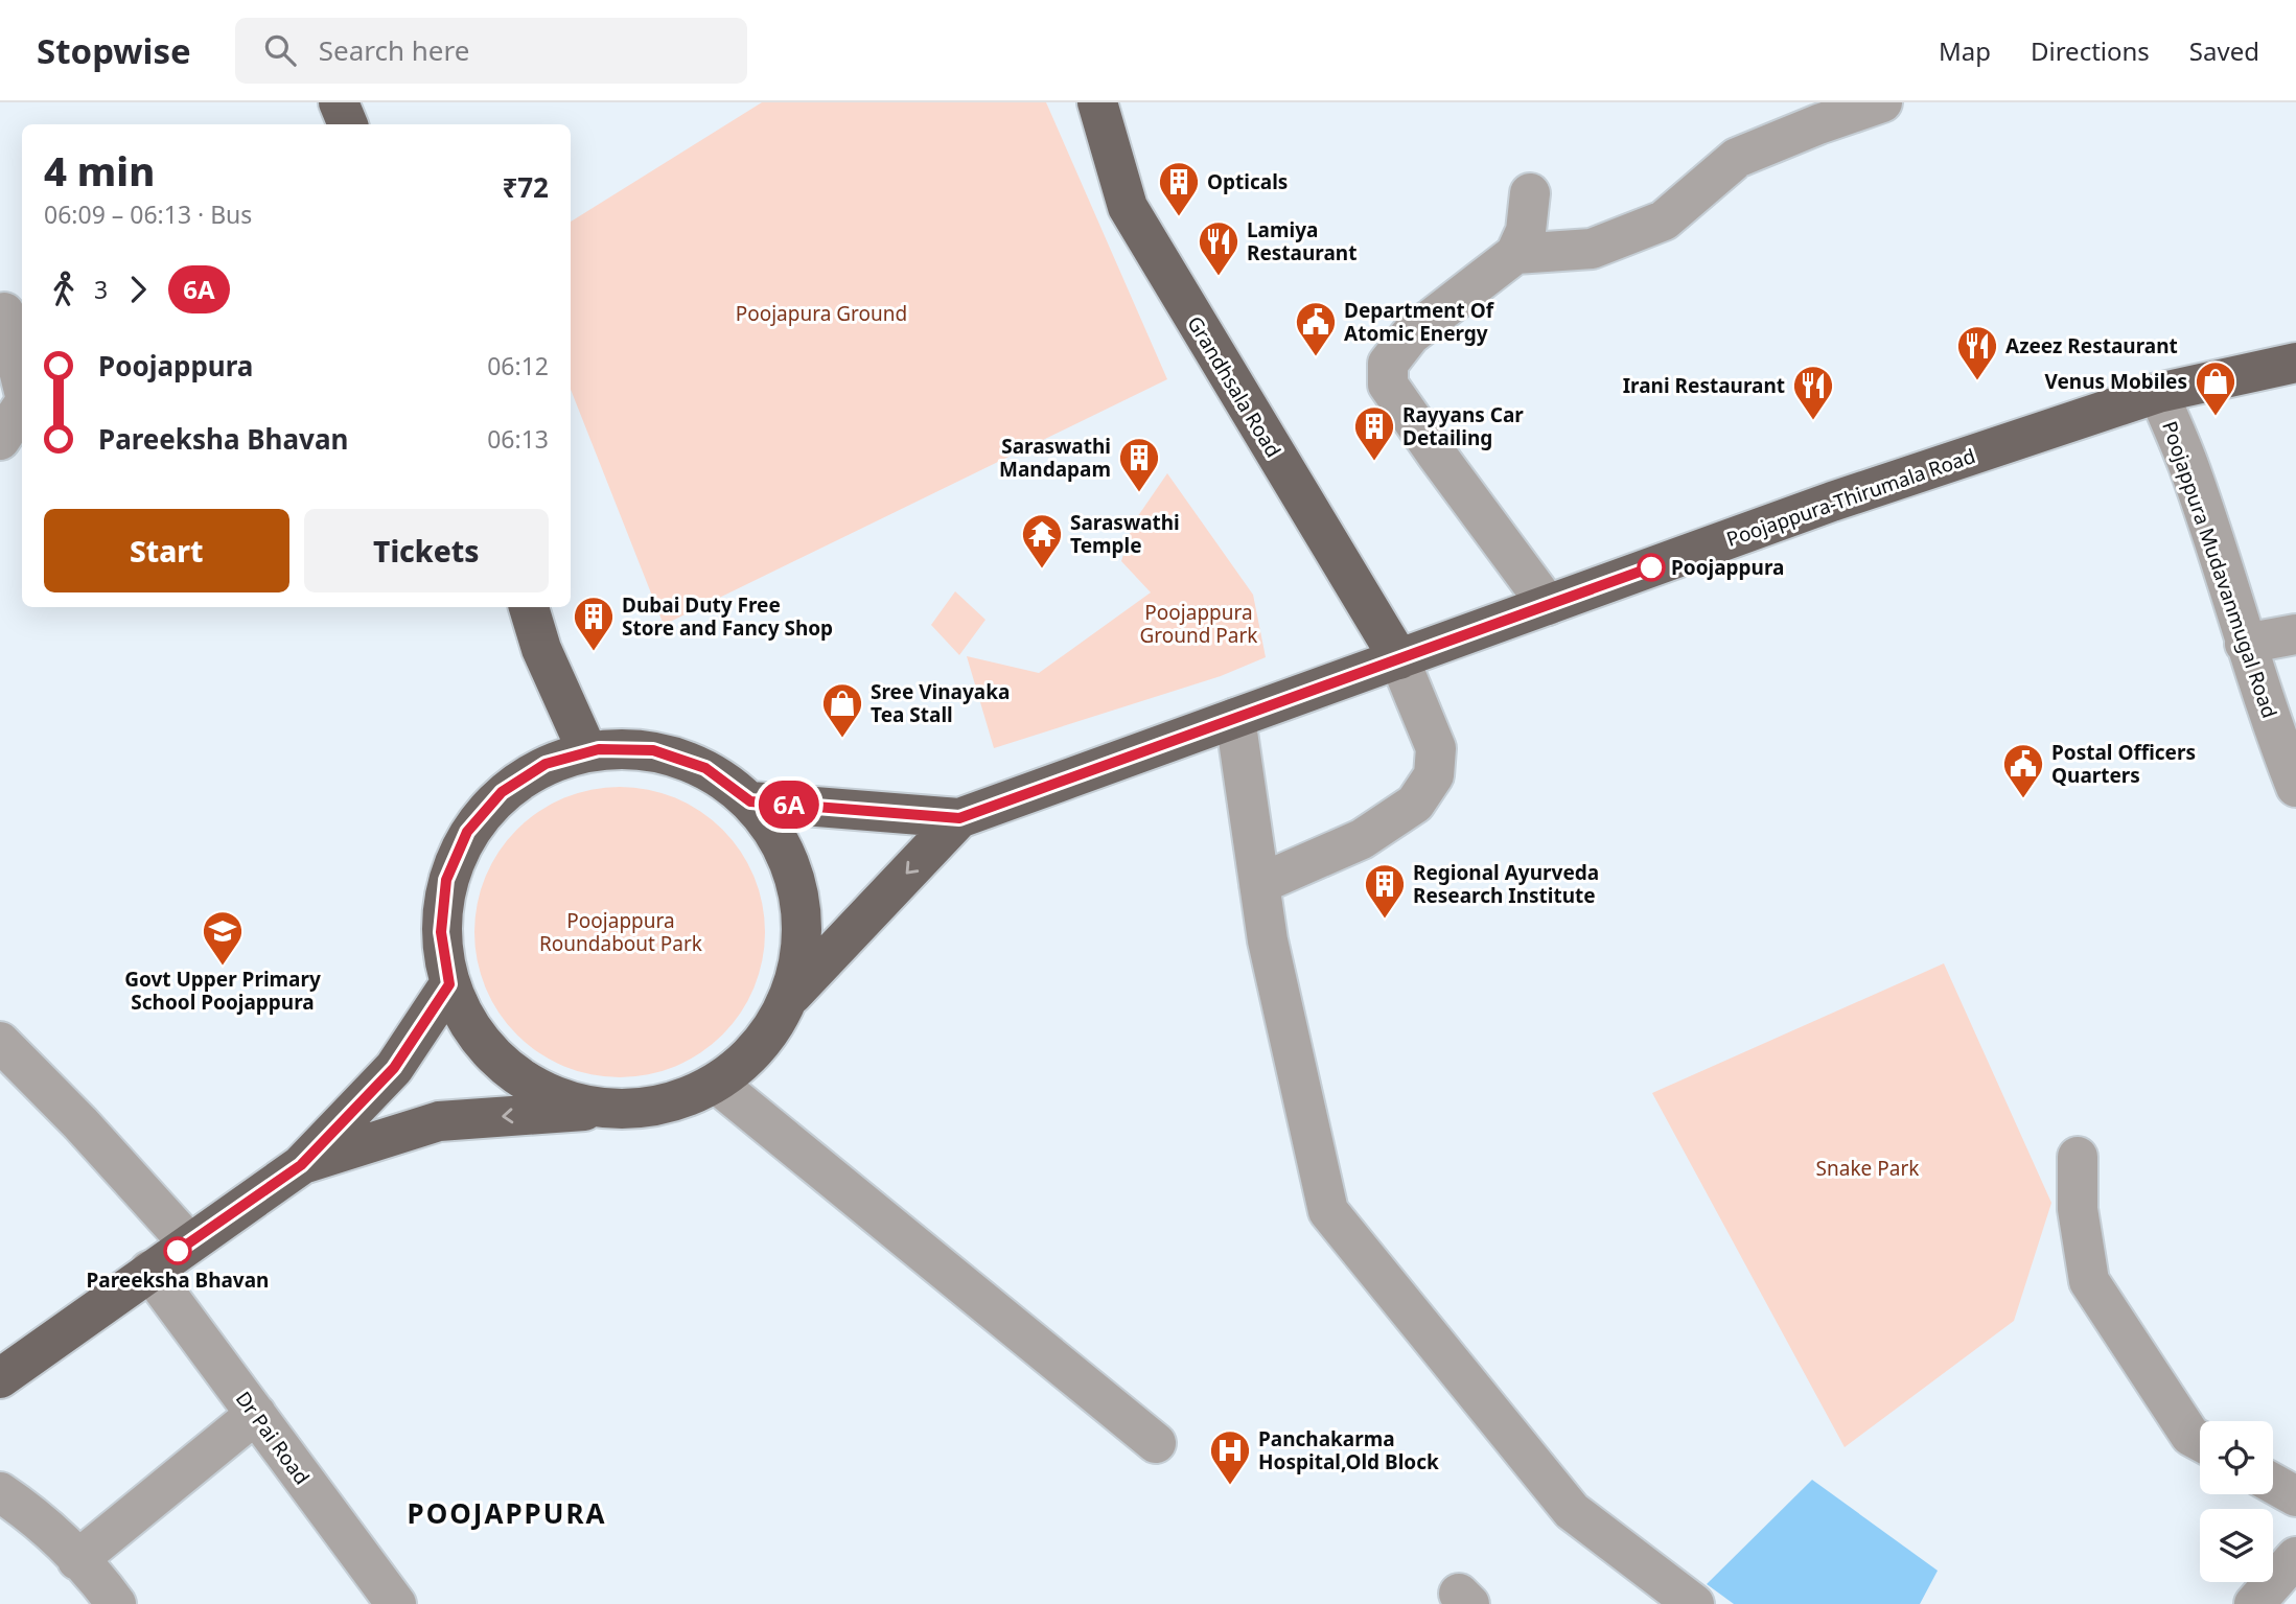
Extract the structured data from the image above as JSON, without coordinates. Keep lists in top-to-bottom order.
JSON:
{
  "streets": {
    "main road": ["Grandhsala Road", "Poojappura-Thirumala Road"],
    "street": ["Poojappura Mudavanmugal Road", "Dr Pai Road"]
  },
  "crossings": [
    ["Grandhsala Road", "Poojappura-Thirumala Road"],
    ["Poojappura-Thirumala Road", "Poojappura Mudavanmugal Road"]
  ],
  "districts": ["POOJAPPURA"],
  "parks": [
    "Poojapura Ground",
    "Poojappura Ground Park",
    "Poojappura Roundabout Park",
    "Snake Park"
  ],
  "places": {
    "building": [
      "Opticals",
      "Rayyans Car Detailing",
      "Saraswathi Mandapam",
      "Dubai Duty Free Store and Fancy Shop",
      "Regional Ayurveda Research Institute"
    ],
    "restaurant": ["Lamiya Restaurant", "Azeez Restaurant", "Irani Restaurant"],
    "public building": ["Department Of Atomic Energy", "Postal Officers Quarters"],
    "shop": ["Venus Mobiles", "Sree Vinayaka Tea Stall"],
    "other": ["Poojappura", "Pareeksha Bhavan"],
    "temple": ["Saraswathi Temple"],
    "school or university": ["Govt Upper Primary School Poojappura"],
    "hospital": ["Panchakarma Hospital,Old Block"]
  },
  "lines": ["bus line 6A"],
  "page": {
    "header": "Stopwise",
    "search": "Search here",
    "nav": ["Map", "Directions", "Saved"],
    "on_map": "6A",
    "heading": ["4 min", "06:09 – 06:13 · Bus", "₹72"],
    "legs": ["3", "6A"],
    "list": [
      {
        "name": "Poojappura",
        "value": "06:12"
      },
      {
        "name": "Pareeksha Bhavan",
        "value": "06:13"
      }
    ],
    "buttons": ["Start", "Tickets"]
  }
}
